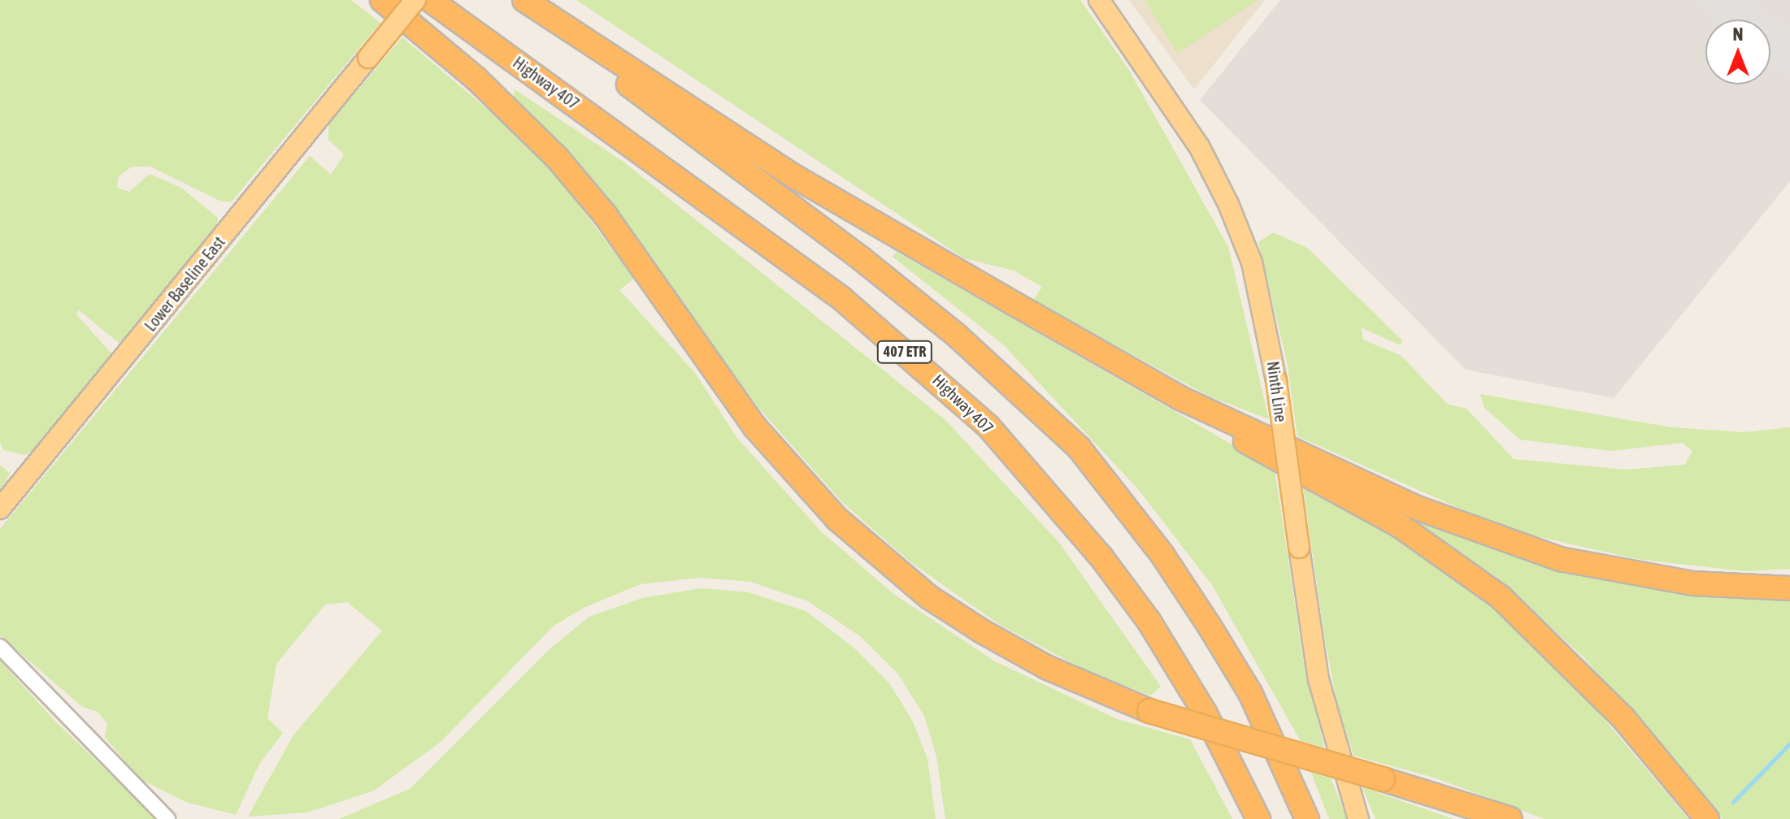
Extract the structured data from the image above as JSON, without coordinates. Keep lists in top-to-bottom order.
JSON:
{
  "streets": {
    "highway": ["Highway 407", "407 ETR"],
    "main road": ["Lower Baseline East", "Ninth Line"]
  },
  "north": "top"
}
